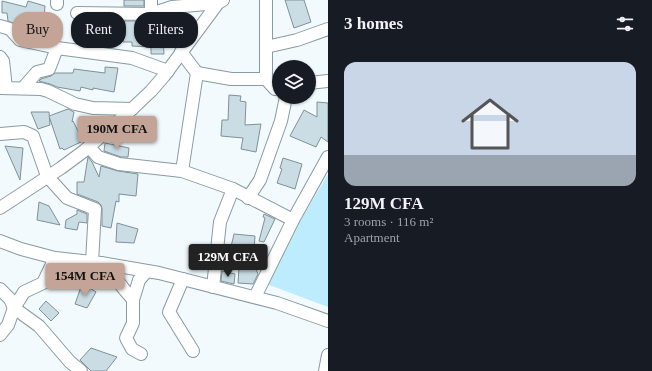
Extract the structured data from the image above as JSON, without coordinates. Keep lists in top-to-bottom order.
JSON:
{
  "page": {
    "heading": "3 homes",
    "chip": ["Buy", "Rent", "Filters"],
    "list": [
      {
        "name": "129M CFA",
        "note": "3 rooms · 116 m² · Apartment"
      }
    ],
    "price": ["190M CFA", "129M CFA", "154M CFA"]
  }
}
